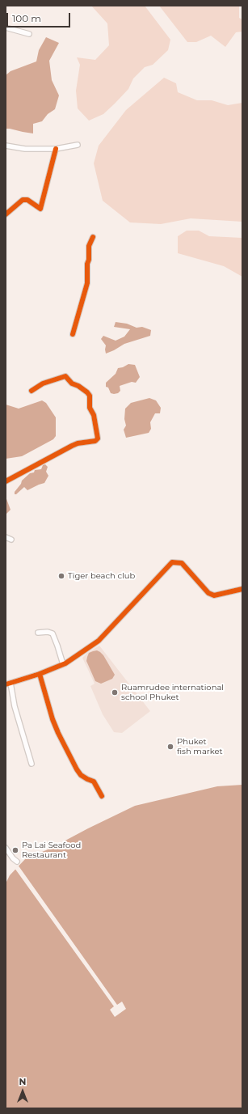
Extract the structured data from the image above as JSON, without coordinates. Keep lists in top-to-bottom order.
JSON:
{
  "places": [
    "Tiger beach club",
    "Ruamrudee international school Phuket",
    "Phuket fish market",
    "Pa Lai Seafood Restaurant"
  ],
  "scale_bar": "100 m",
  "north": "top"
}
